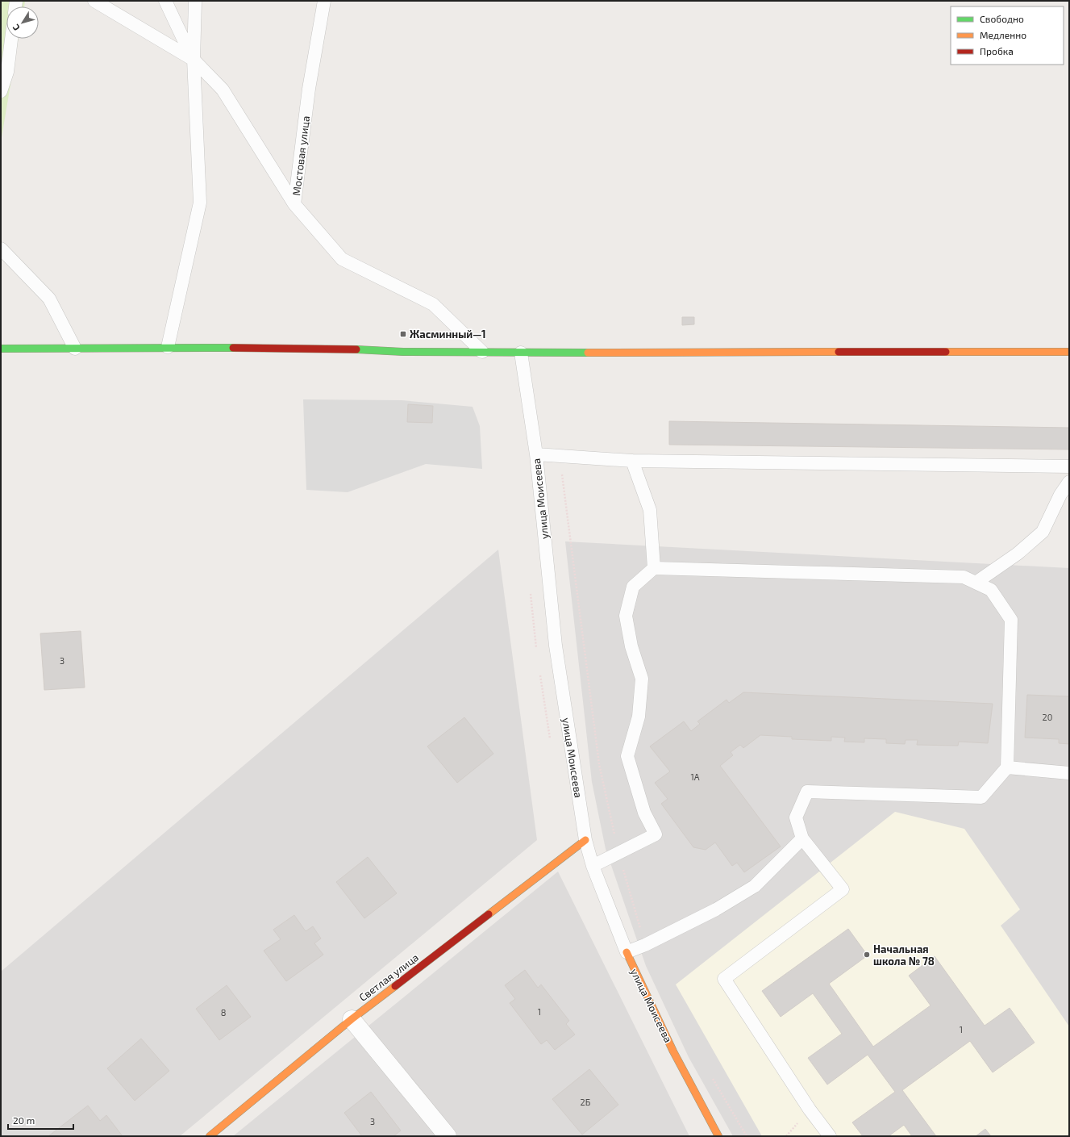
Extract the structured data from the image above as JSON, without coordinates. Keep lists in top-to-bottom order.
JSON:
{
  "streets": {
    "main road": ["улица Моисеева", "Светлая улица"],
    "lane": ["Мостовая улица"]
  },
  "crossings": [
    ["улица Моисеева", "Светлая улица"]
  ],
  "places": {
    "transit": ["Жасминный—1"],
    "other": ["Начальная школа № 78"]
  },
  "house_numbers": [
    "3",
    "20",
    "1А",
    "1",
    "8",
    "1",
    "2Б",
    "3"
  ],
  "legend": ["Свободно", "Медленно", "Пробка"],
  "scale_bar": "20 m",
  "north": "bottom left"
}
